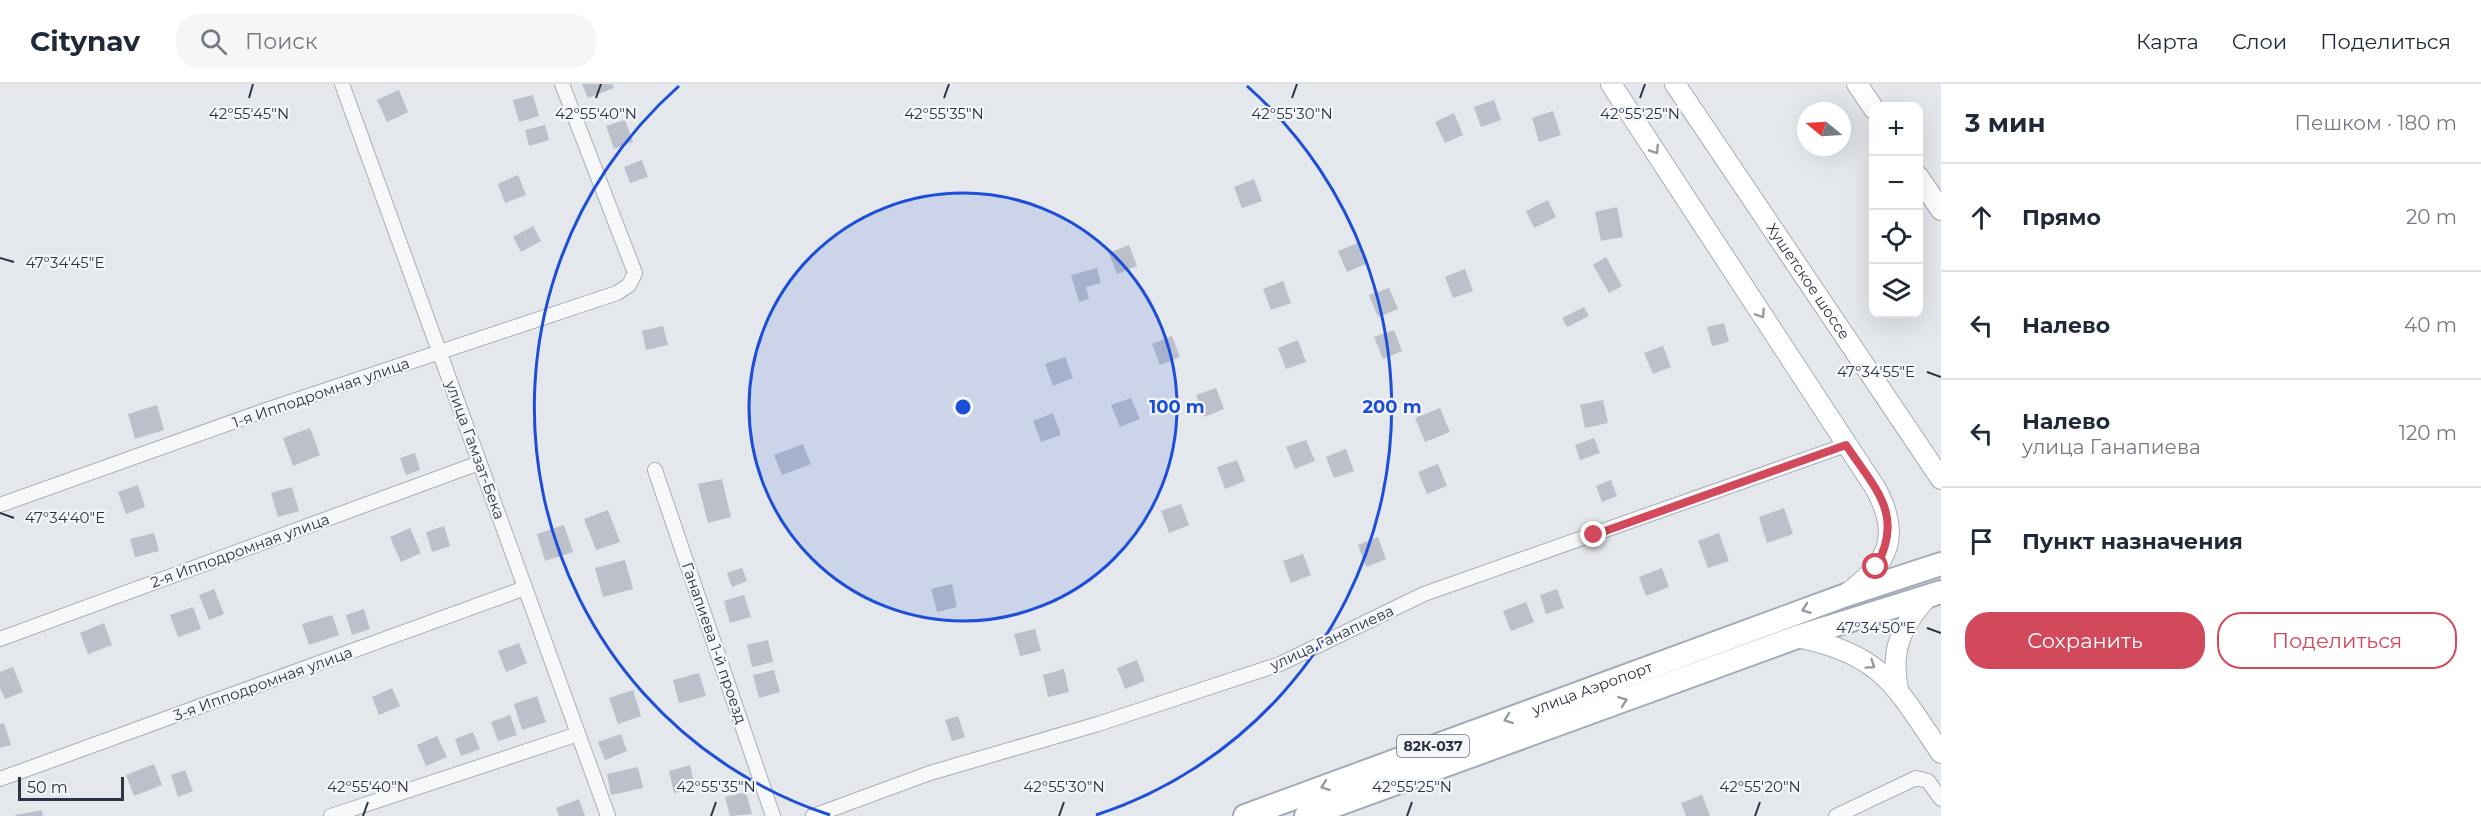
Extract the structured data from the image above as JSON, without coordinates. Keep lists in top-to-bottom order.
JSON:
{
  "streets": {
    "main road": ["Хушетское шоссе", "улица Аэропорт", "82К-037"],
    "street": [
      "1-я Ипподромная улица",
      "улица Гамзат-Бека",
      "2-я Ипподромная улица",
      "улица Ганапиева",
      "Ганапиева 1-й проезд",
      "3-я Ипподромная улица"
    ]
  },
  "crossings": [
    ["1-я Ипподромная улица", "улица Гамзат-Бека"],
    ["улица Гамзат-Бека", "2-я Ипподромная улица"],
    ["улица Гамзат-Бека", "3-я Ипподромная улица"]
  ],
  "scale_bar": "50 m",
  "north": "left",
  "page": {
    "header": "Citynav",
    "search": "Поиск",
    "nav": ["Карта", "Слои", "Поделиться"],
    "heading": ["3 мин", "Пешком · 180 m"],
    "map_buttons": ["+", "−"],
    "list": [
      ["Прямо", "20 m"],
      ["Налево", "40 m"],
      ["Налево", "улица Ганапиева", "120 m"],
      "Пункт назначения"
    ],
    "buttons": ["Сохранить", "Поделиться"],
    "scale": "50 m"
  },
  "coordinates": [
    "42°55'45\"N",
    "42°55'40\"N",
    "42°55'35\"N",
    "42°55'30\"N",
    "42°55'25\"N",
    "47°34'45\"E",
    "47°34'55\"E",
    "47°34'40\"E",
    "47°34'50\"E",
    "42°55'20\"N"
  ],
  "rings": ["100 m", "200 m"]
}
